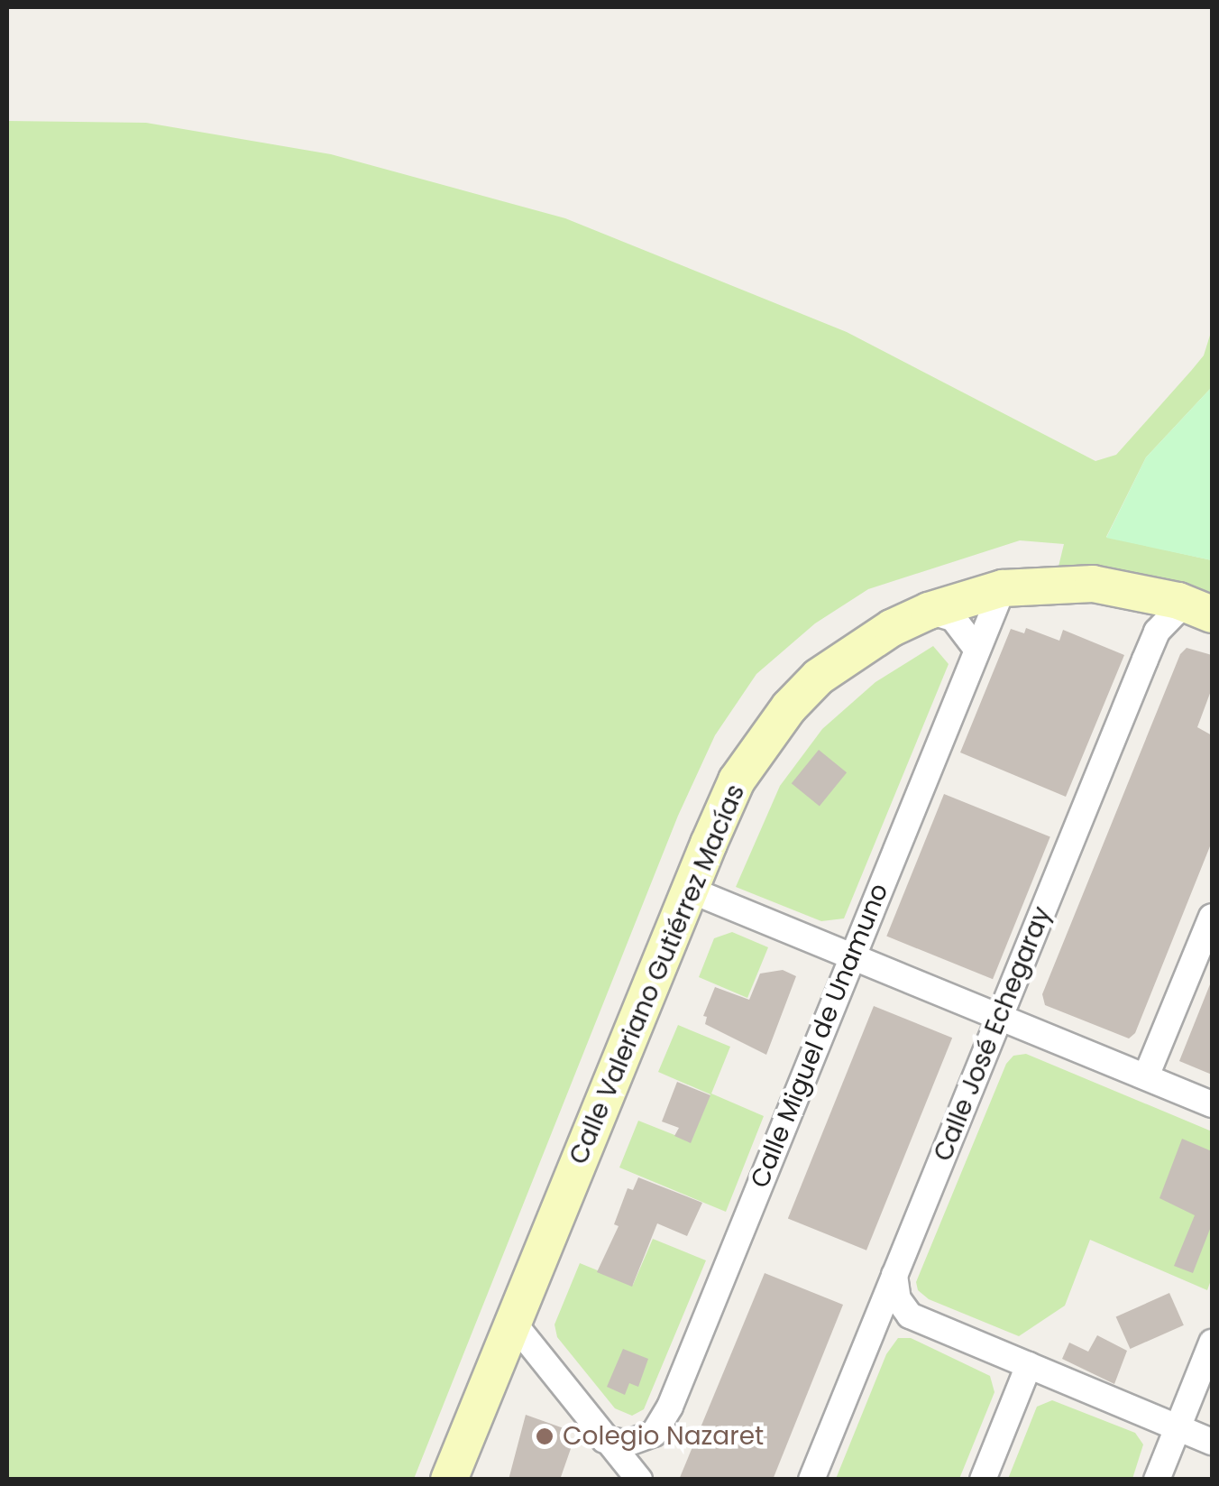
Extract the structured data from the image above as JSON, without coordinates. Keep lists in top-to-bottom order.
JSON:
{
  "streets": {
    "main road": ["Calle Valeriano Gutiérrez Macías"],
    "street": ["Calle José Echegaray", "Calle Miguel de Unamuno"]
  },
  "crossings": [
    ["Calle Valeriano Gutiérrez Macías", "Calle José Echegaray"],
    ["Calle Valeriano Gutiérrez Macías", "Calle Miguel de Unamuno"]
  ],
  "places": ["Colegio Nazaret"]
}
